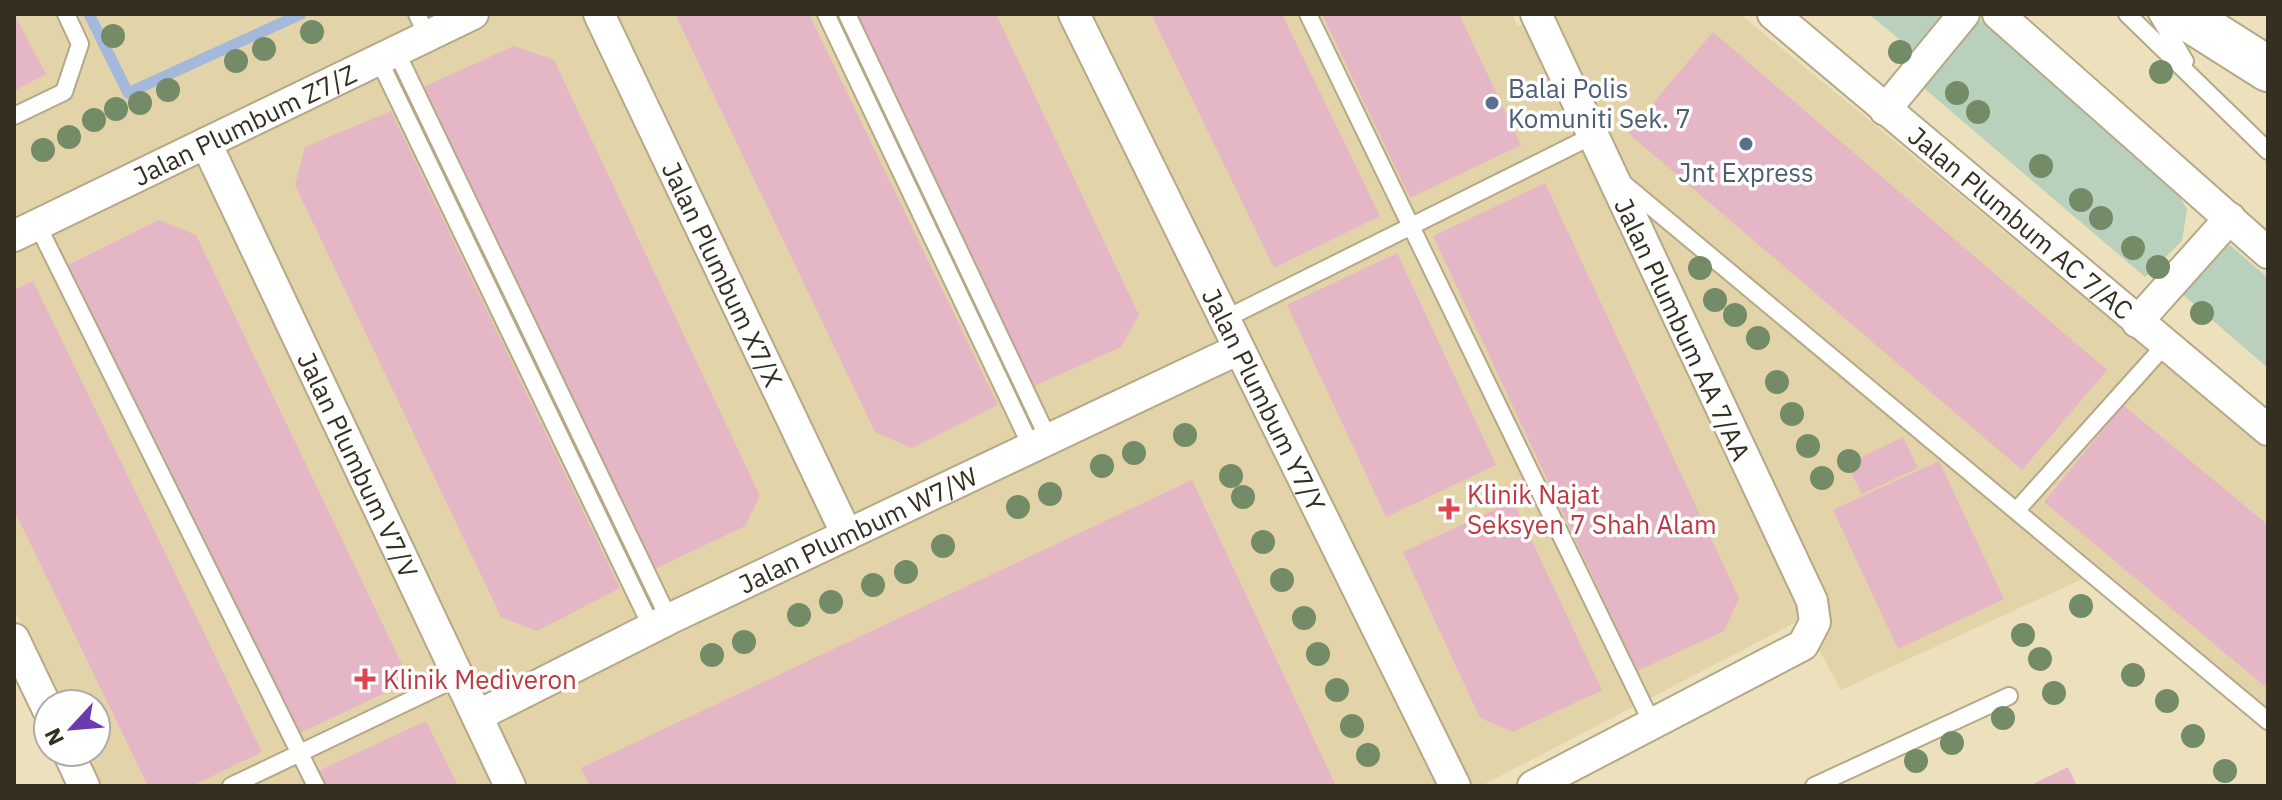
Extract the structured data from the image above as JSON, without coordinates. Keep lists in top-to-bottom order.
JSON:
{
  "streets": {
    "street": [
      "Jalan Plumbum Z7/Z",
      "Jalan Plumbum AC 7/AC",
      "Jalan Plumbum X7/X",
      "Jalan Plumbum AA 7/AA",
      "Jalan Plumbum Y7/Y",
      "Jalan Plumbum V7/V",
      "Jalan Plumbum W7/W"
    ]
  },
  "crossings": [
    ["Jalan Plumbum Z7/Z", "Jalan Plumbum V7/V"],
    ["Jalan Plumbum X7/X", "Jalan Plumbum W7/W"],
    ["Jalan Plumbum Y7/Y", "Jalan Plumbum W7/W"],
    ["Jalan Plumbum V7/V", "Jalan Plumbum W7/W"]
  ],
  "places": {
    "other": ["Balai Polis Komuniti Sek. 7", "Jnt Express"],
    "health": ["Klinik Najat Seksyen 7 Shah Alam", "Klinik Mediveron"]
  },
  "north": "bottom left"
}
